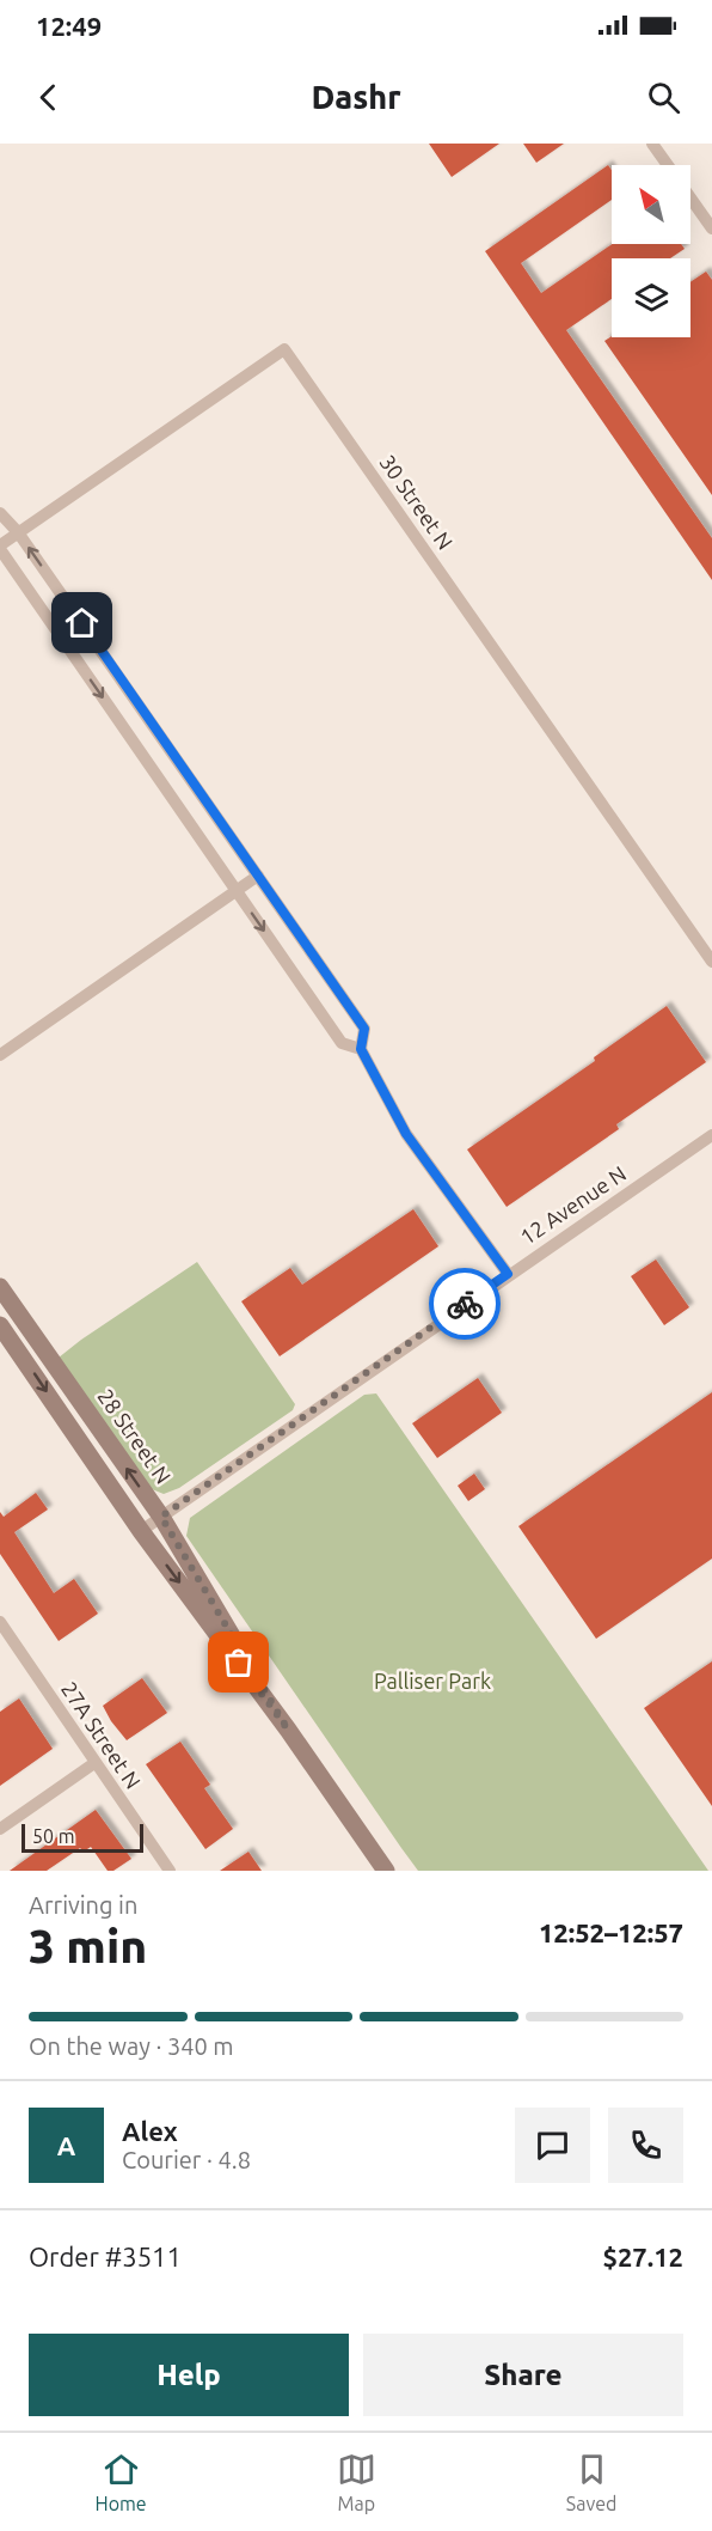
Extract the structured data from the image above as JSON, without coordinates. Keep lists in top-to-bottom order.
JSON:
{
  "streets": {
    "main road": ["28 Street N"],
    "street": ["30 Street N", "12 Avenue N", "27A Street N"]
  },
  "crossings": [
    ["12 Avenue N", "28 Street N"]
  ],
  "parks": ["Palliser Park"],
  "scale_bar": "50 m",
  "north": "top left",
  "page": {
    "status": "12:49",
    "header": "Dashr",
    "scale": "50 m",
    "heading": ["3 min", "Arriving in", "12:52–12:57"],
    "panel": [
      "Alex",
      "Courier · 4.8",
      "Order #3511",
      "$27.12"
    ],
    "bar": "On the way · 340 m",
    "round": "A",
    "buttons": ["Help", "Share"],
    "tabs": ["Home", "Map", "Saved"]
  }
}
